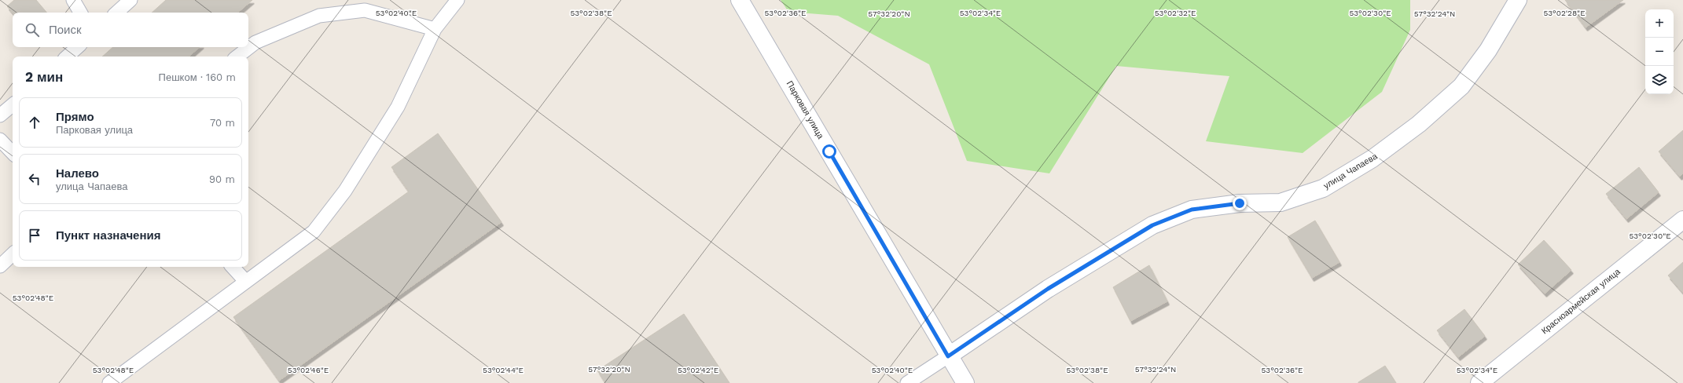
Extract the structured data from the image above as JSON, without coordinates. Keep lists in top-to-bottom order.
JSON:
{
  "streets": {
    "street": ["Парковая улица", "улица Чапаева", "Красноармейская улица"]
  },
  "crossings": [
    ["Парковая улица", "улица Чапаева"]
  ],
  "page": {
    "map_buttons": ["+", "−"],
    "search": "Поиск",
    "heading": ["2 мин", "Пешком · 160 m"],
    "list": [
      ["Прямо", "Парковая улица", "70 m"],
      ["Налево", "улица Чапаева", "90 m"],
      "Пункт назначения"
    ]
  },
  "coordinates": [
    "53°02'40\"E",
    "53°02'38\"E",
    "53°02'36\"E",
    "53°02'34\"E",
    "53°02'32\"E",
    "53°02'30\"E",
    "53°02'28\"E",
    "57°32'20\"N",
    "57°32'24\"N",
    "53°02'48\"E",
    "53°02'46\"E",
    "53°02'44\"E",
    "53°02'42\"E"
  ]
}
